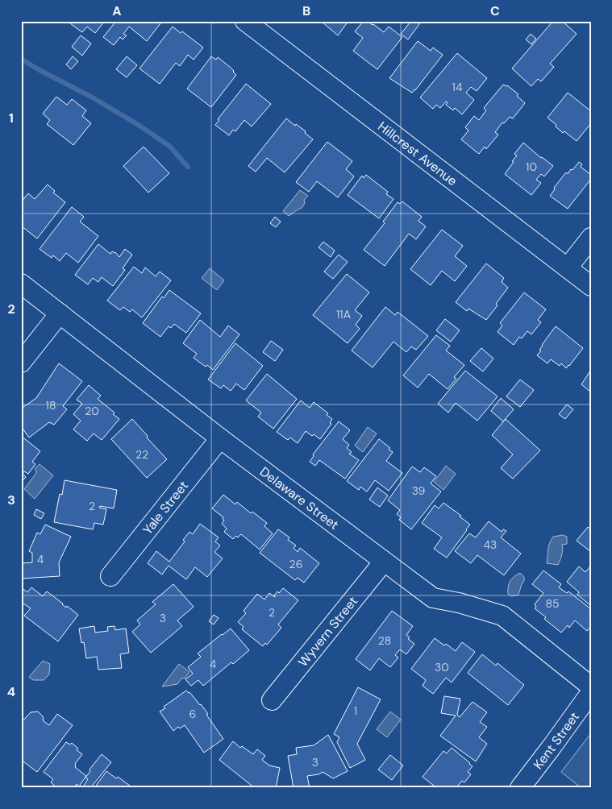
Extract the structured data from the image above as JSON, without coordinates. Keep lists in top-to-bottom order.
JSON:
{
  "streets": {
    "street": [
      "Hillcrest Avenue",
      "Delaware Street",
      "Yale Street",
      "Wyvern Street",
      "Kent Street"
    ]
  },
  "crossings": [
    ["Delaware Street", "Yale Street"],
    ["Delaware Street", "Wyvern Street"]
  ],
  "house_numbers": [
    "14",
    "10",
    "11A",
    "18",
    "20",
    "22",
    "39",
    "2",
    "43",
    "4",
    "26",
    "85",
    "2",
    "3",
    "28",
    "4",
    "30",
    "1",
    "6",
    "3"
  ],
  "grid": {
    "columns": ["A", "B", "C"],
    "rows": [
      "1",
      "2",
      "3",
      "4"
    ]
  }
}
